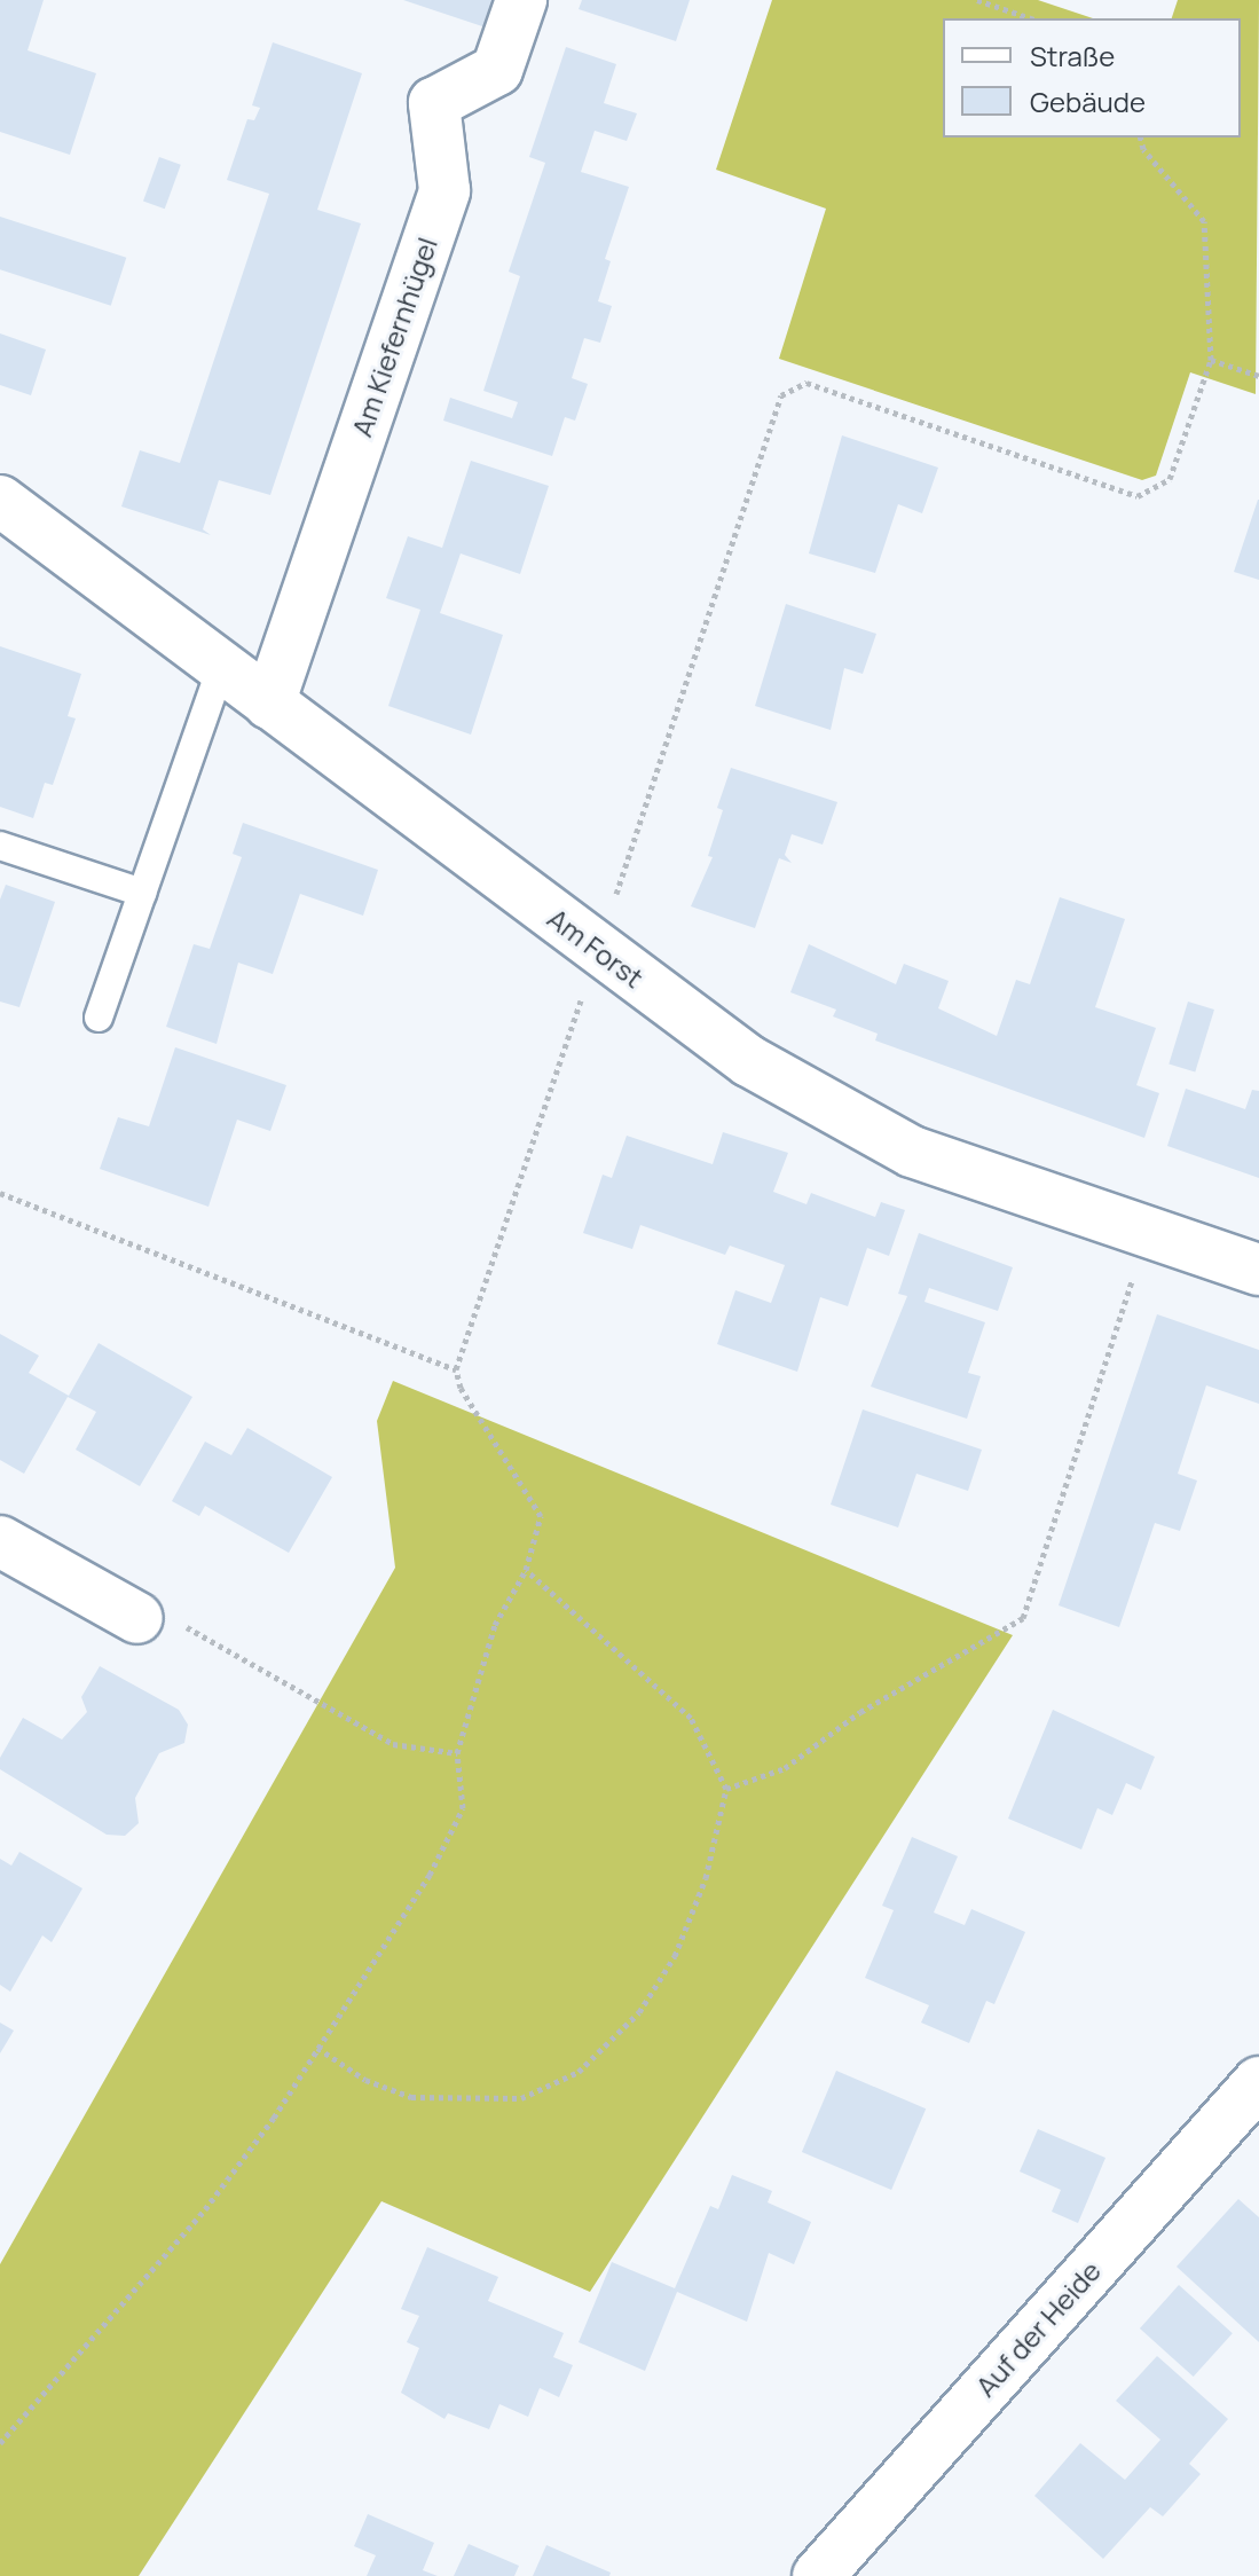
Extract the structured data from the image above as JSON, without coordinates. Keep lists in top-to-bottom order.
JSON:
{
  "streets": {
    "street": ["Am Kiefernhügel", "Am Forst", "Auf der Heide"]
  },
  "crossings": [
    ["Am Kiefernhügel", "Am Forst"]
  ],
  "legend": ["Straße", "Gebäude"]
}
